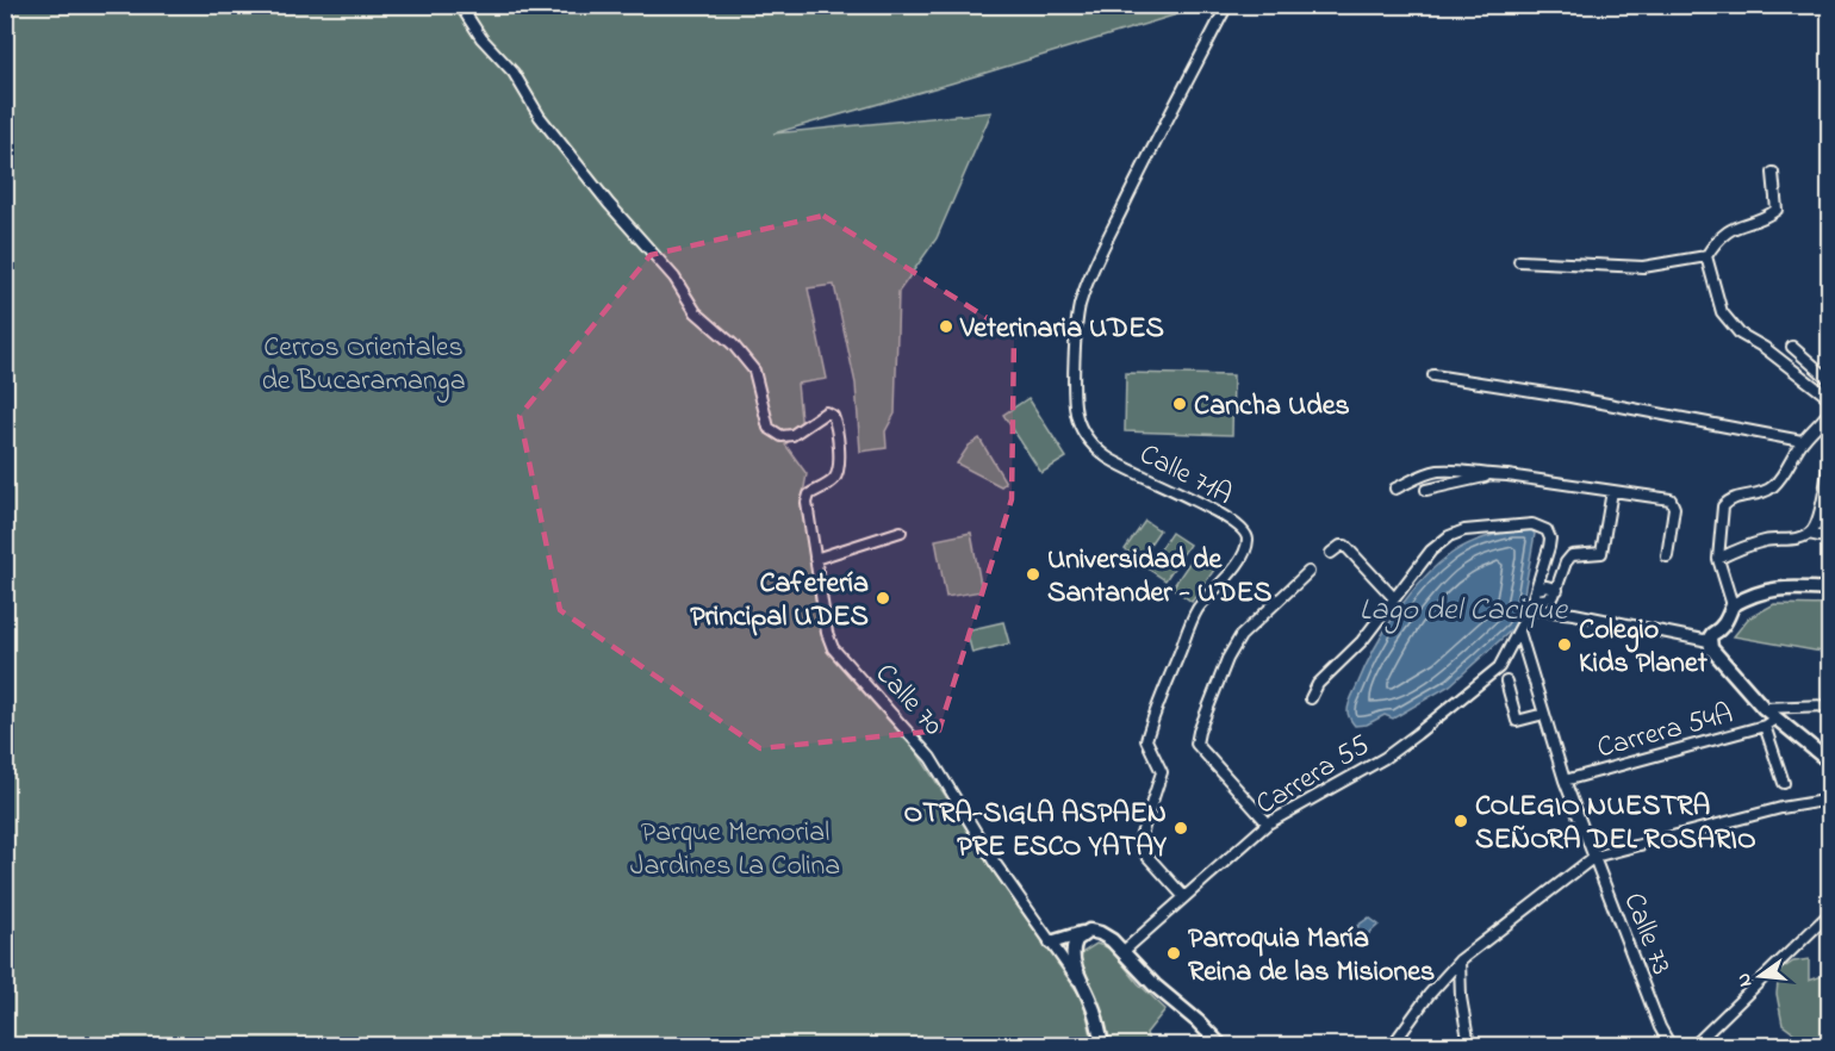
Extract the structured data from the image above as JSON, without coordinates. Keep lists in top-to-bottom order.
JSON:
{
  "streets": {
    "street": [
      "Calle 71A",
      "Calle 70",
      "Carrera 54A",
      "Carrera 55",
      "Calle 73"
    ]
  },
  "crossings": [
    ["Calle 71A", "Carrera 55"],
    ["Carrera 54A", "Calle 73"],
    ["Carrera 55", "Calle 73"]
  ],
  "water": ["Lago del Cacique"],
  "parks": ["Cerros Orientales de Bucaramanga", "Parque Memorial Jardines La Colina"],
  "places": [
    "Veterinaria UDES",
    "Cancha Udes",
    "Universidad de Santander - UDES",
    "Cafetería Principal UDES",
    "Colegio Kids Planet",
    "COLEGIO NUESTRA SEÑORA DEL ROSARIO",
    "OTRA-SIGLA ASPAEN PRE ESCO YATAY",
    "Parroquia María Reina de las Misiones"
  ],
  "north": "left"
}
